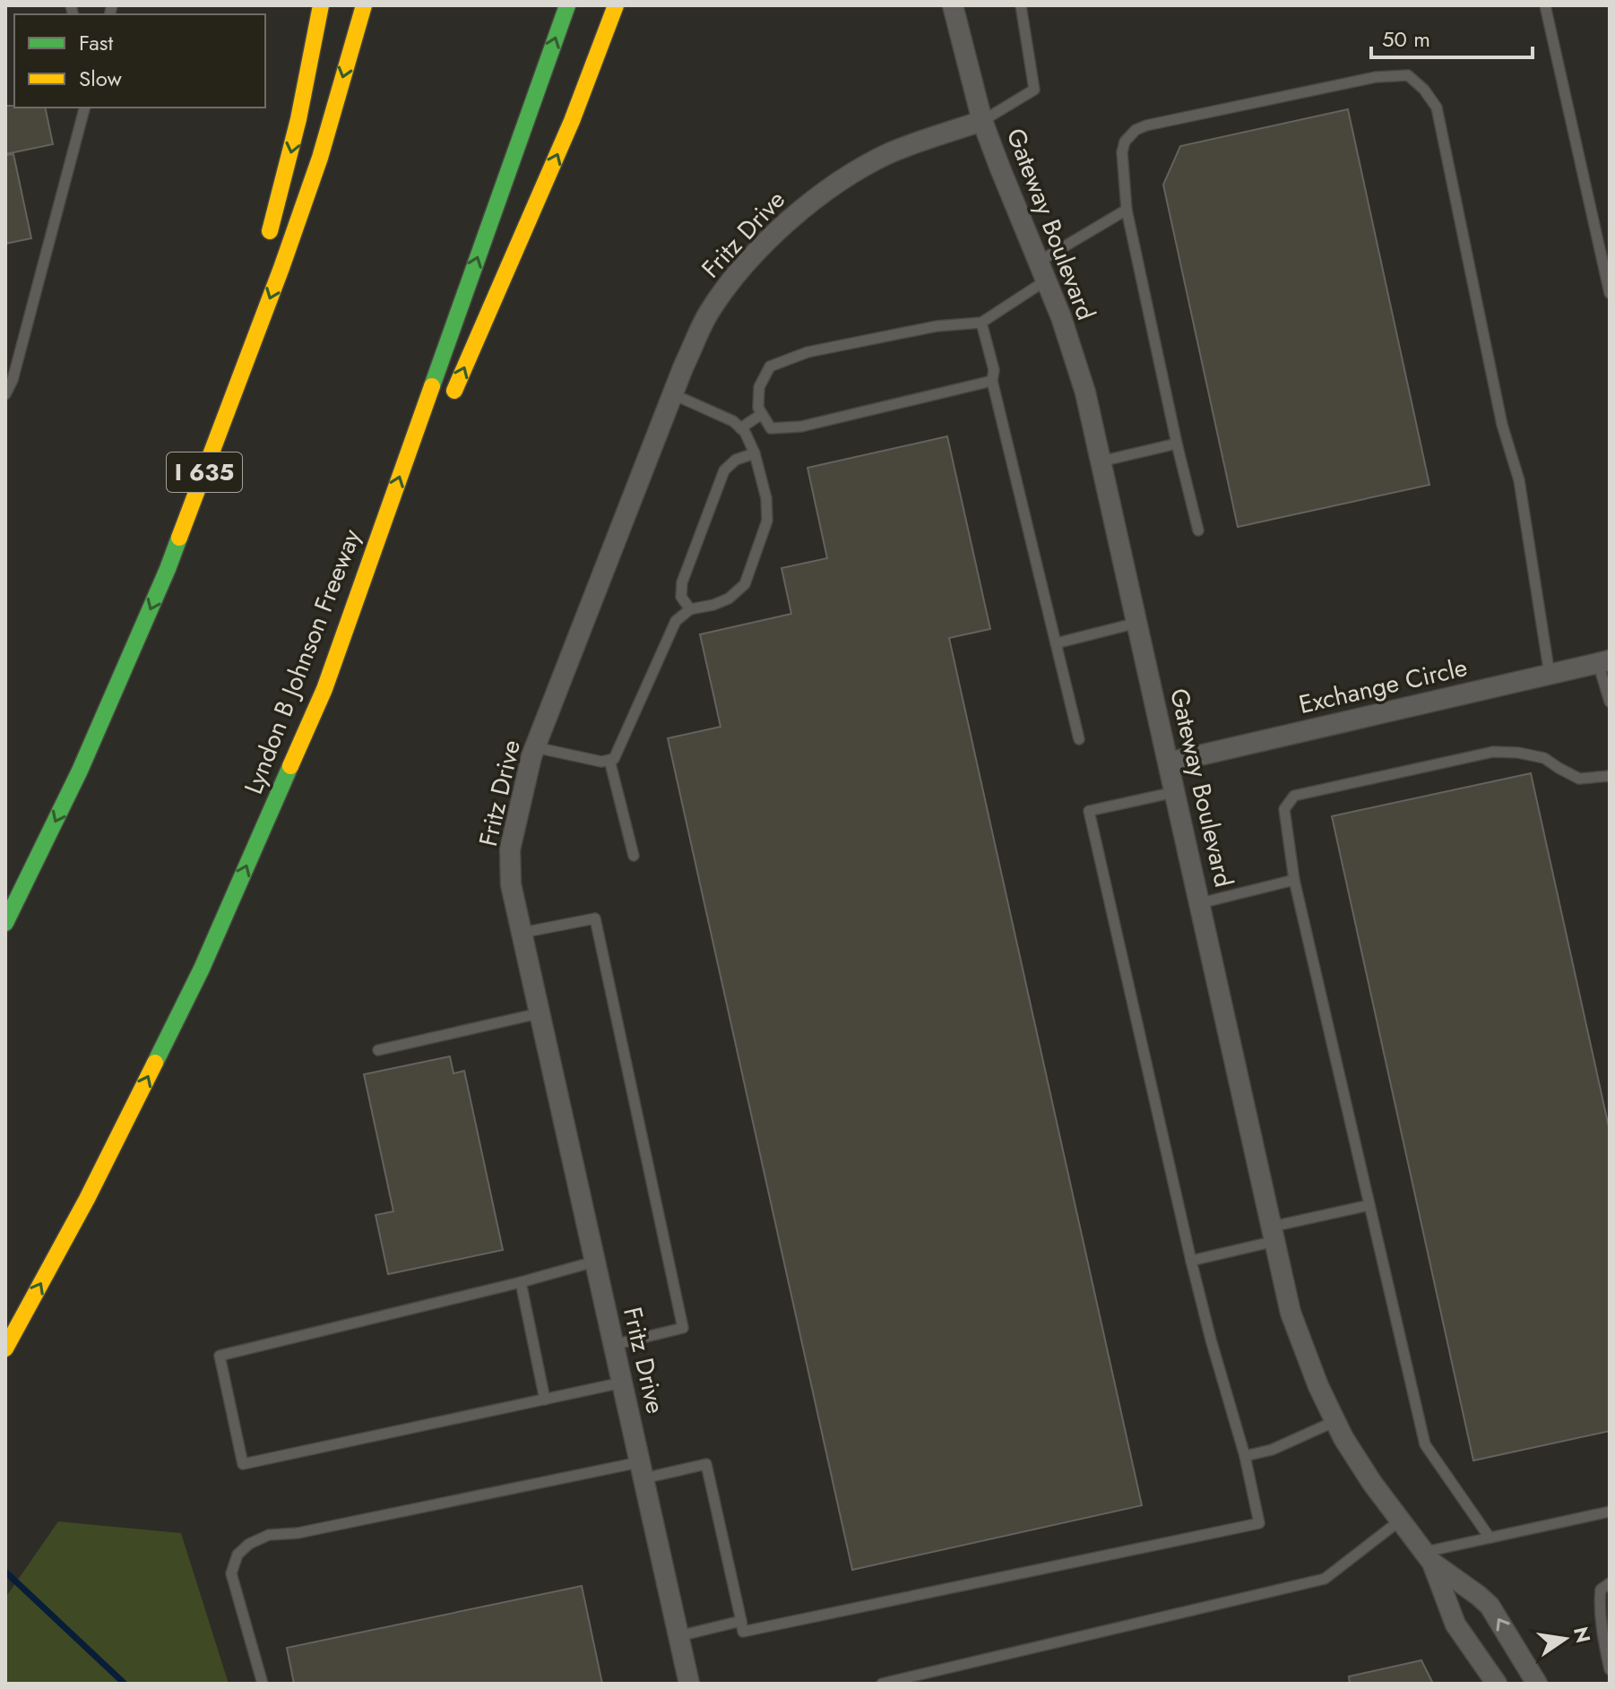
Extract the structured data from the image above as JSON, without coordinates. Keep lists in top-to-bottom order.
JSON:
{
  "streets": {
    "highway": ["I 635", "Lyndon B Johnson Freeway"],
    "street": ["Gateway Boulevard", "Fritz Drive", "Exchange Circle"]
  },
  "crossings": [
    ["Gateway Boulevard", "Fritz Drive"],
    ["Gateway Boulevard", "Exchange Circle"]
  ],
  "legend": ["Fast", "Slow"],
  "scale_bar": "50 m",
  "north": "right"
}
